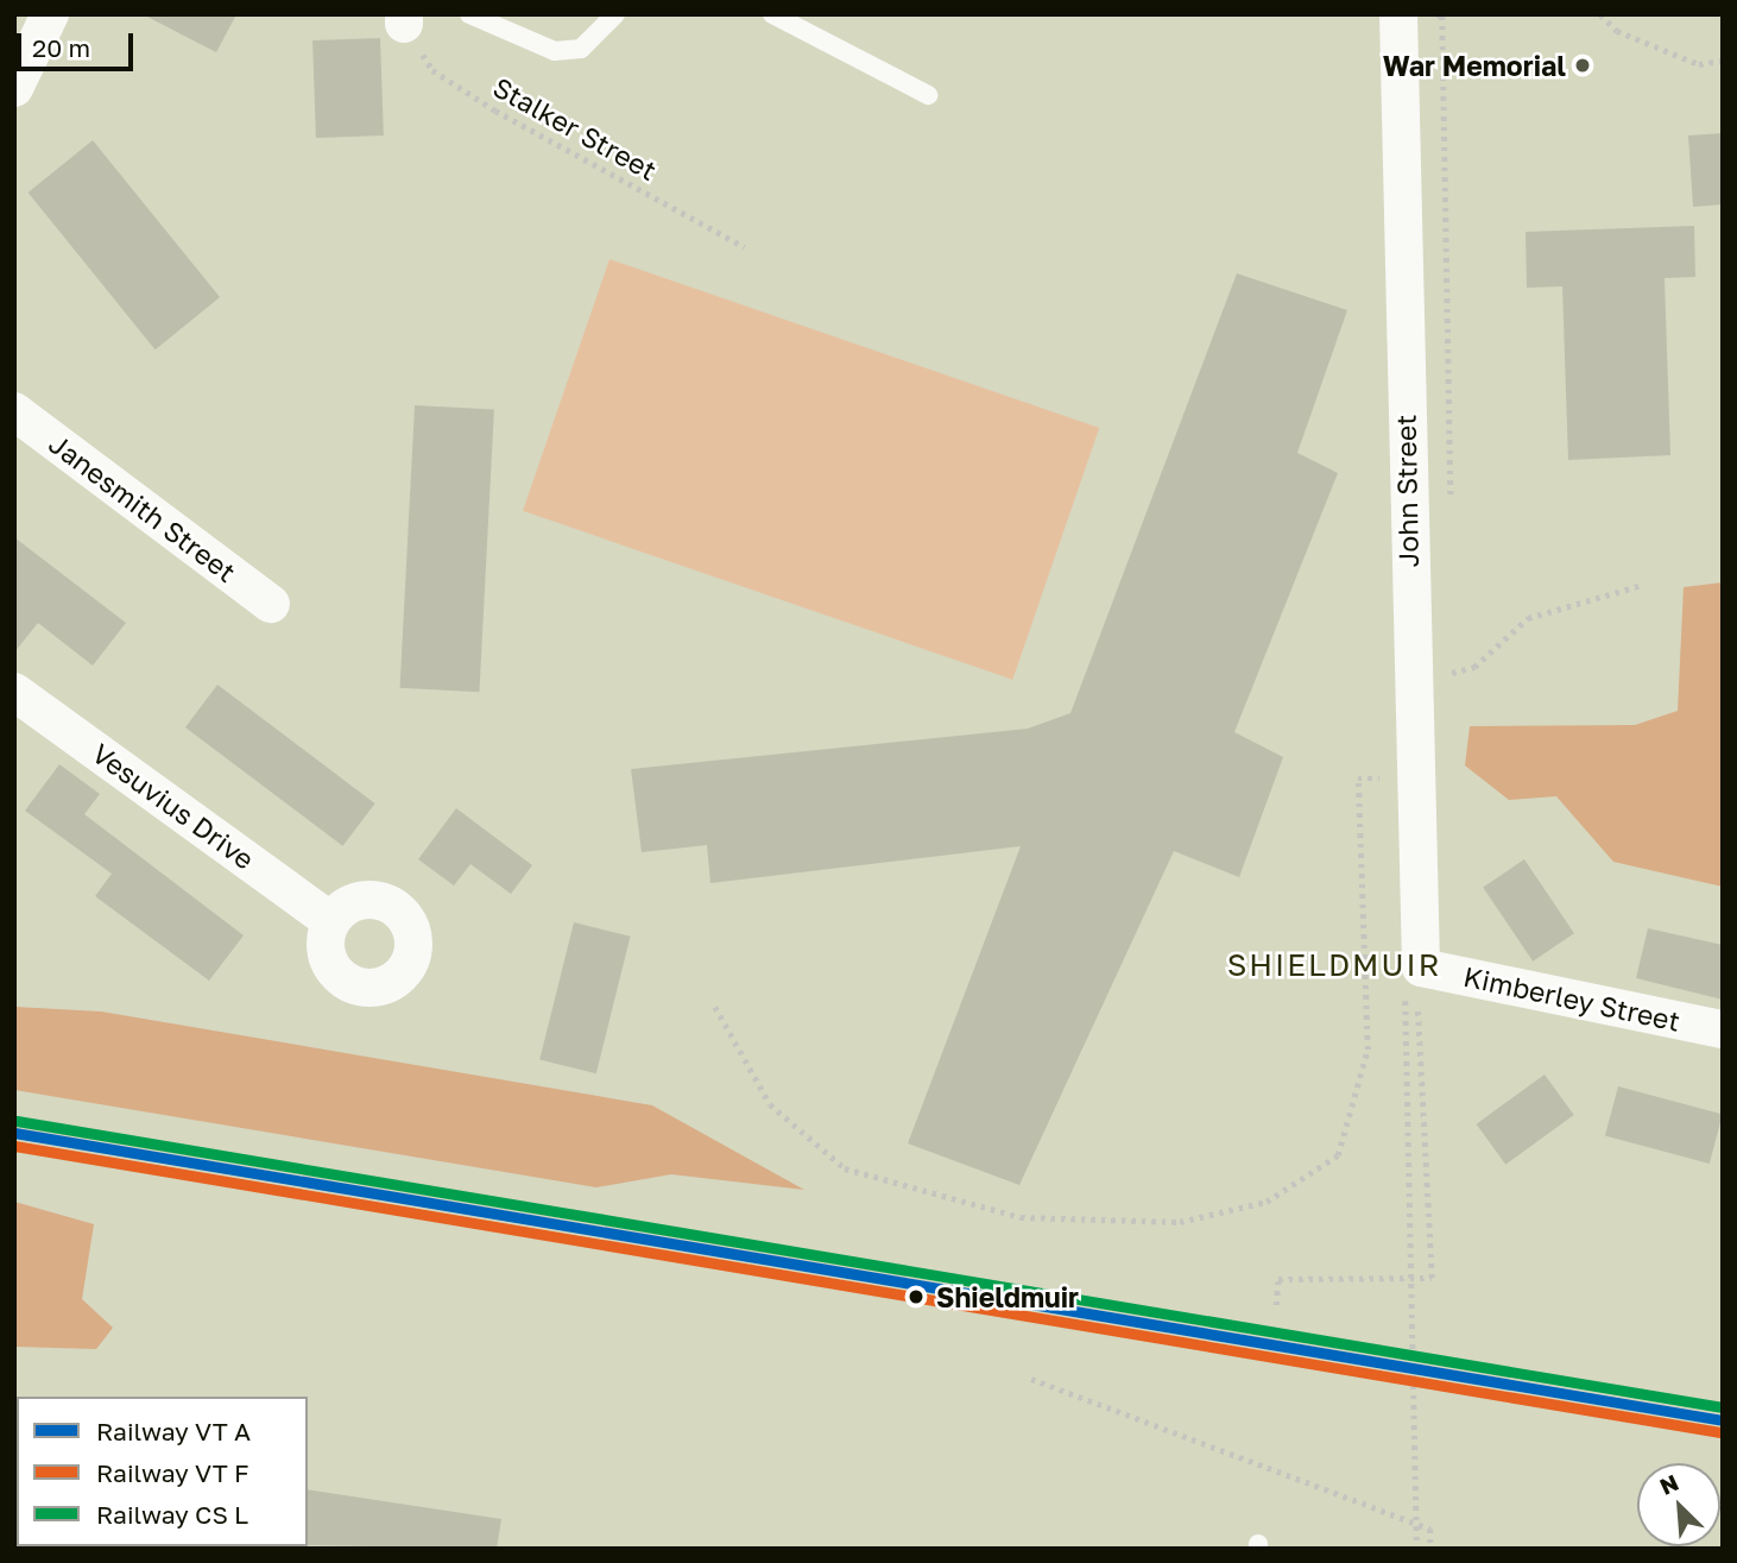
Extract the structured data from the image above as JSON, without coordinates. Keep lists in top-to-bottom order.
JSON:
{
  "streets": {
    "street": [
      "John Street",
      "Janesmith Street",
      "Vesuvius Drive",
      "Kimberley Street"
    ],
    "path": ["Stalker Street"]
  },
  "crossings": [
    ["John Street", "Kimberley Street"]
  ],
  "districts": ["SHIELDMUIR"],
  "places": ["War Memorial", "Shieldmuir"],
  "legend": ["Railway VT A", "Railway VT F", "Railway CS L"],
  "scale_bar": "20 m",
  "north": "top left"
}
